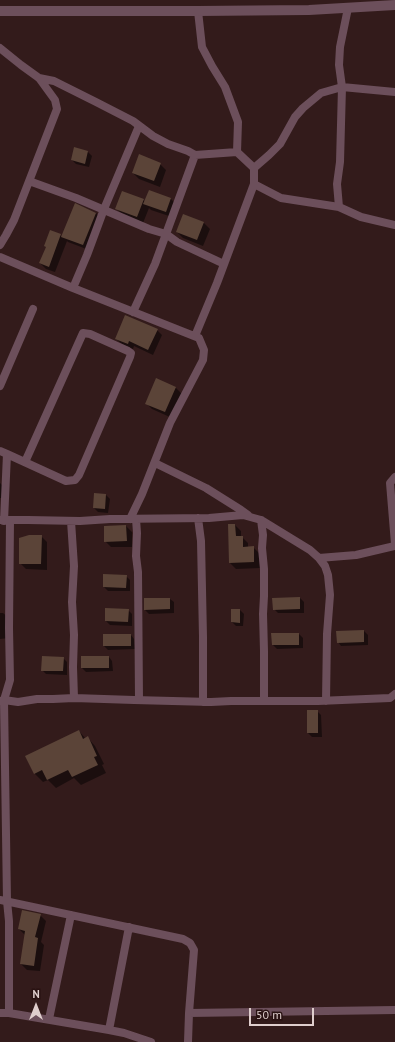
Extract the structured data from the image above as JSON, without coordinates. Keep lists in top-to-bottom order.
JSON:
{
  "scale_bar": "50 m",
  "north": "top"
}
